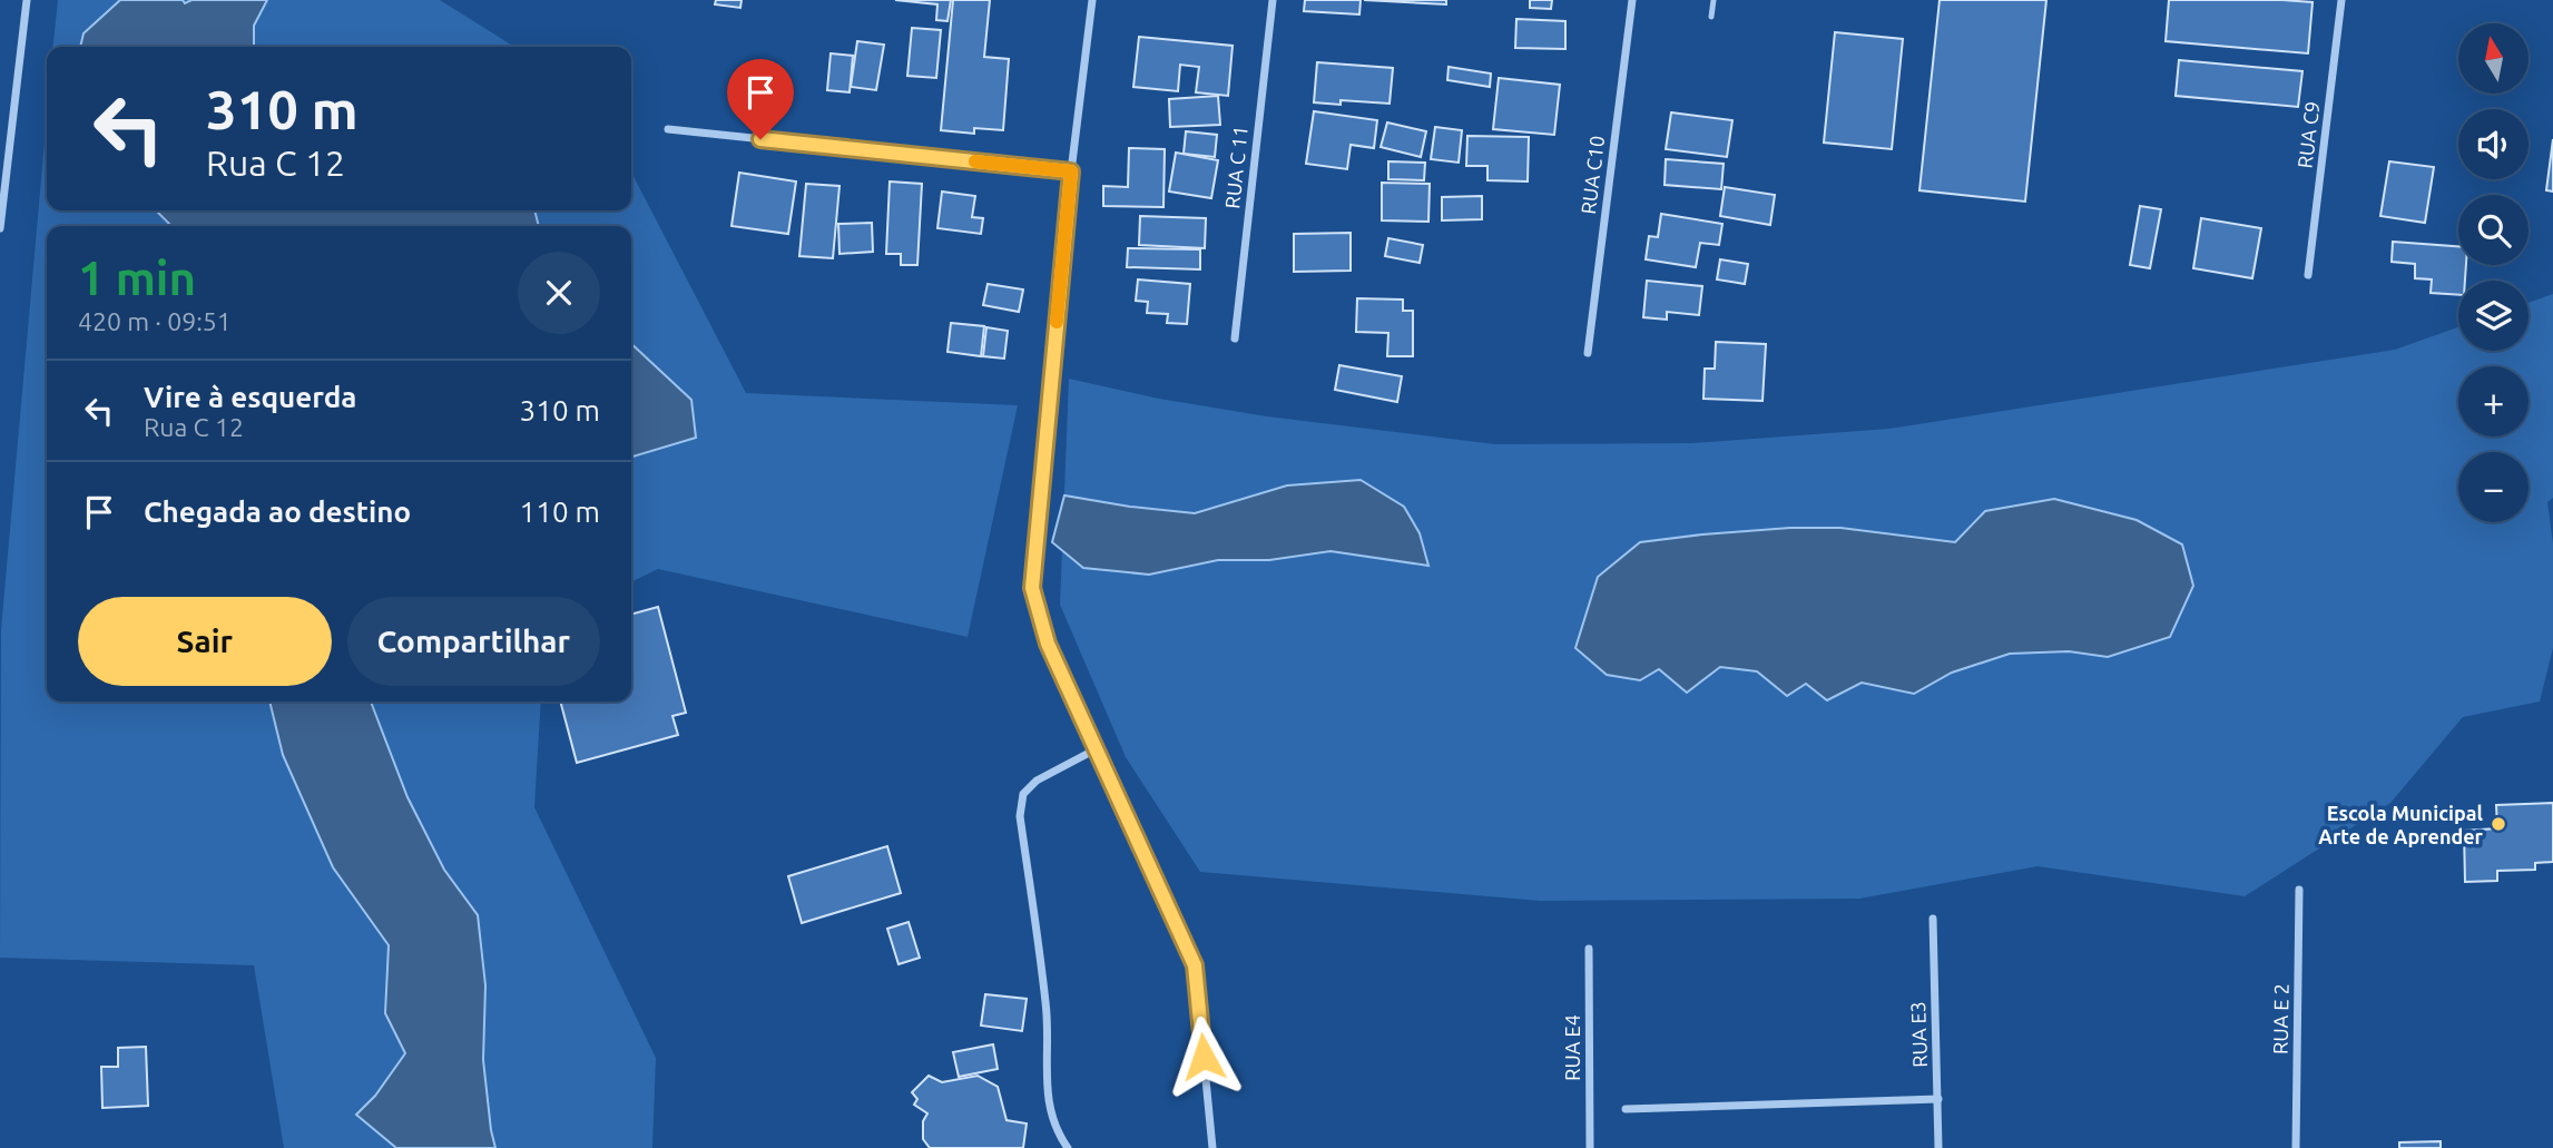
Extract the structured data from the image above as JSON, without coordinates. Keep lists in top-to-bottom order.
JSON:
{
  "streets": {
    "street": [
      "RUA C9",
      "RUA C 11",
      "RUA C10",
      "RUA E 2",
      "RUA E3",
      "RUA E4"
    ]
  },
  "places": ["Escola Municipal Arte de Aprender"],
  "north": "top",
  "page": {
    "map_buttons": ["+", "−"],
    "turn": ["310 m", "Rua C 12"],
    "heading": ["1 min", "420 m · 09:51"],
    "list": [
      {
        "name": "Vire à esquerda",
        "note": "Rua C 12",
        "value": "310 m"
      },
      {
        "name": "Chegada ao destino",
        "value": "110 m"
      }
    ],
    "buttons": ["Sair", "Compartilhar"]
  }
}
